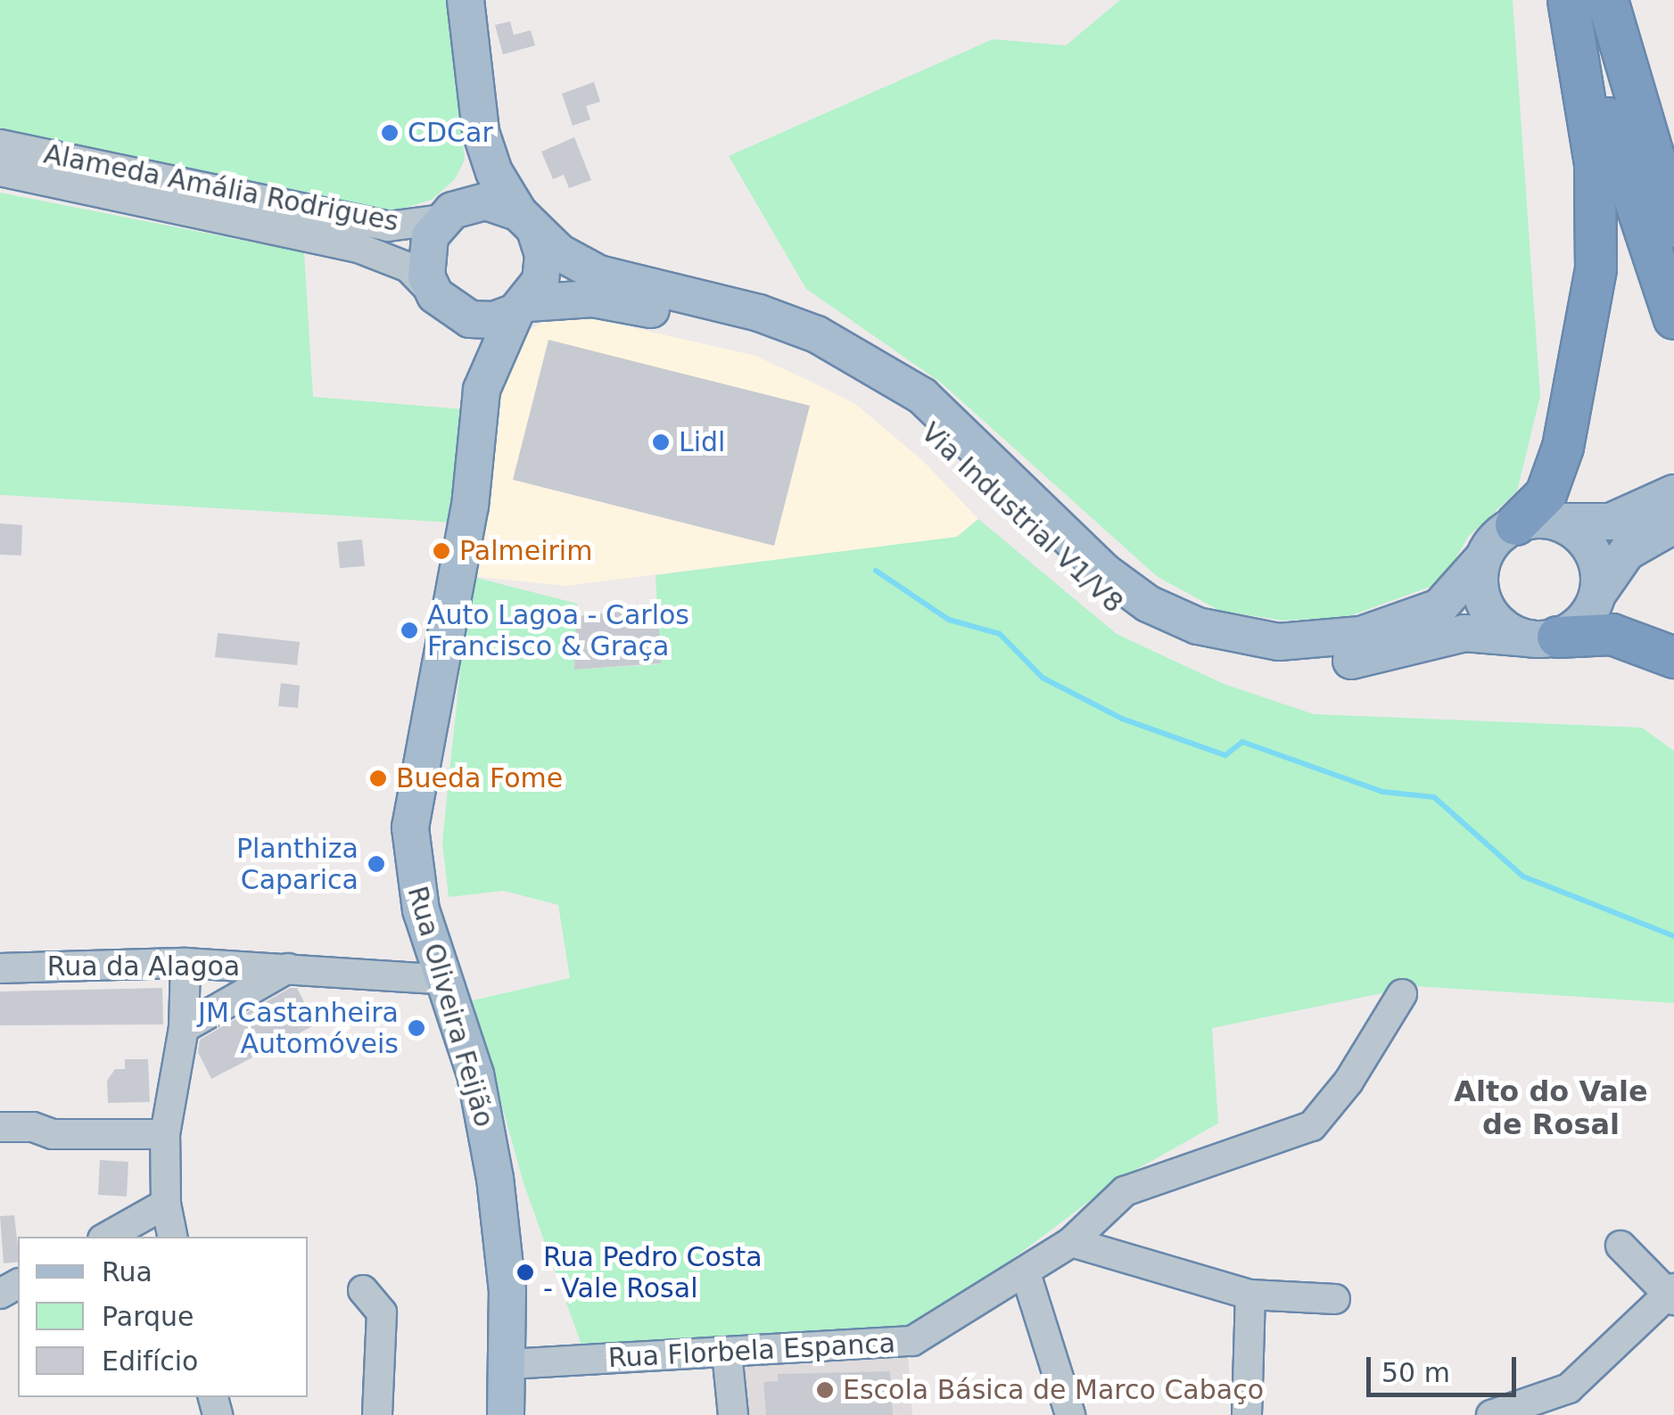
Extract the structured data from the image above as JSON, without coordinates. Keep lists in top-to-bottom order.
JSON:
{
  "streets": {
    "main road": ["Via Industrial V1/V8", "Rua Oliveira Feijão"],
    "street": ["Alameda Amália Rodrigues", "Rua da Alagoa", "Rua Florbela Espanca"]
  },
  "crossings": [
    ["Alameda Amália Rodrigues", "Via Industrial V1/V8"],
    ["Alameda Amália Rodrigues", "Rua Oliveira Feijão"],
    ["Via Industrial V1/V8", "Rua Oliveira Feijão"],
    ["Rua da Alagoa", "Rua Oliveira Feijão"],
    ["Rua Oliveira Feijão", "Rua Florbela Espanca"]
  ],
  "districts": ["Alto do Vale de Rosal"],
  "places": [
    "CDCar",
    "Lidl",
    "Palmeirim",
    "Auto Lagoa - Carlos Francisco & Graça",
    "Bueda Fome",
    "Planthiza Caparica",
    "JM Castanheira Automóveis",
    "Rua Pedro Costa - Vale Rosal",
    "Escola Básica de Marco Cabaço"
  ],
  "legend": ["Rua", "Parque", "Edifício"],
  "scale_bar": "50 m"
}
